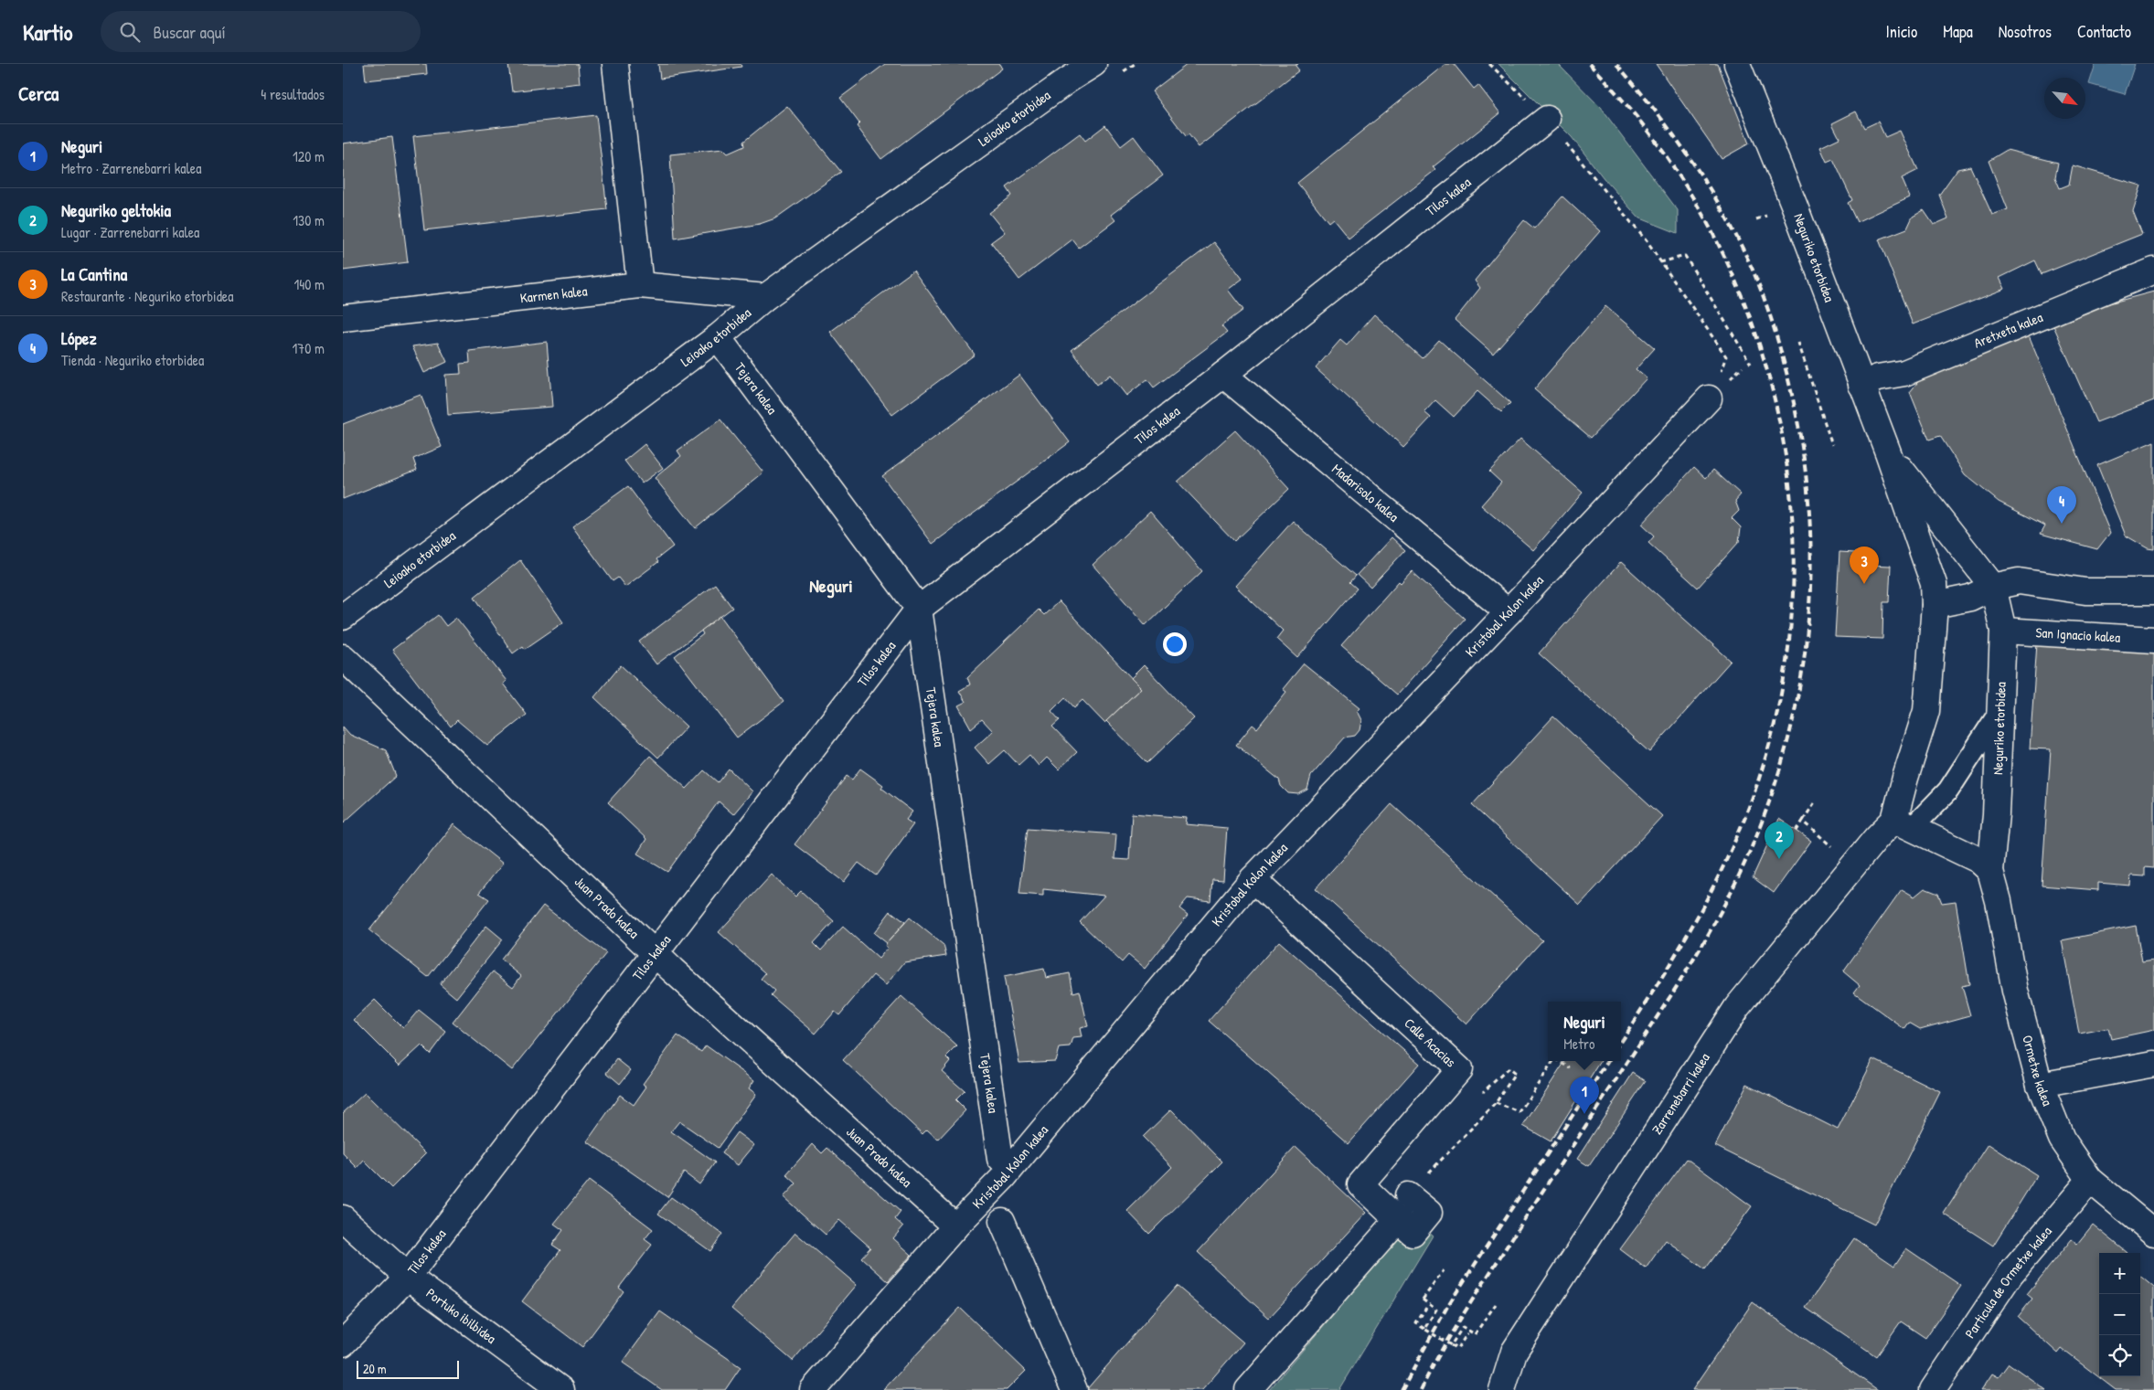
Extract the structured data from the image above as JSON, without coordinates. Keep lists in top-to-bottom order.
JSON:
{
  "streets": {
    "street": [
      "Leioako etorbidea",
      "Tilos kalea",
      "Neguriko etorbidea",
      "Karmen kalea",
      "Aretxeta kalea",
      "Tejera kalea",
      "Madarisolo kalea",
      "Kristobal Kolon kalea",
      "San Ignacio kalea",
      "Juan Prado kalea",
      "Calle Acacias",
      "Ormetxe kalea",
      "Zarrenebarri kalea",
      "Particula de Ormetxe kalea",
      "Portuko ibilbidea"
    ]
  },
  "crossings": [
    ["Leioako etorbidea", "Karmen kalea"],
    ["Leioako etorbidea", "Tejera kalea"],
    ["Tilos kalea", "Tejera kalea"],
    ["Tilos kalea", "Madarisolo kalea"],
    ["Tilos kalea", "Juan Prado kalea"],
    ["Tilos kalea", "Portuko ibilbidea"],
    ["Neguriko etorbidea", "Aretxeta kalea"],
    ["Neguriko etorbidea", "San Ignacio kalea"],
    ["Neguriko etorbidea", "Ormetxe kalea"],
    ["Neguriko etorbidea", "Zarrenebarri kalea"],
    ["Madarisolo kalea", "Kristobal Kolon kalea"],
    ["Kristobal Kolon kalea", "Juan Prado kalea"],
    ["Kristobal Kolon kalea", "Calle Acacias"],
    ["Ormetxe kalea", "Particula de Ormetxe kalea"]
  ],
  "districts": ["Neguri"],
  "scale_bar": "20 m",
  "north": "bottom right",
  "page": {
    "header": "Kartio",
    "search": "Buscar aquí",
    "nav": [
      "Inicio",
      "Mapa",
      "Nosotros",
      "Contacto"
    ],
    "heading": ["Cerca", "4 resultados"],
    "list": [
      {
        "mark": "1",
        "name": "Neguri",
        "note": "Metro · Zarrenebarri kalea",
        "value": "120 m"
      },
      {
        "mark": "2",
        "name": "Neguriko geltokia",
        "note": "Lugar · Zarrenebarri kalea",
        "value": "130 m"
      },
      {
        "mark": "3",
        "name": "La Cantina",
        "note": "Restaurante · Neguriko etorbidea",
        "value": "140 m"
      },
      {
        "mark": "4",
        "name": "López",
        "note": "Tienda · Neguriko etorbidea",
        "value": "170 m"
      }
    ],
    "pins": [
      "4",
      "3",
      "2",
      "1"
    ],
    "popup": ["Neguri", "Metro"],
    "map_buttons": ["+", "−"],
    "scale": "20 m"
  }
}
